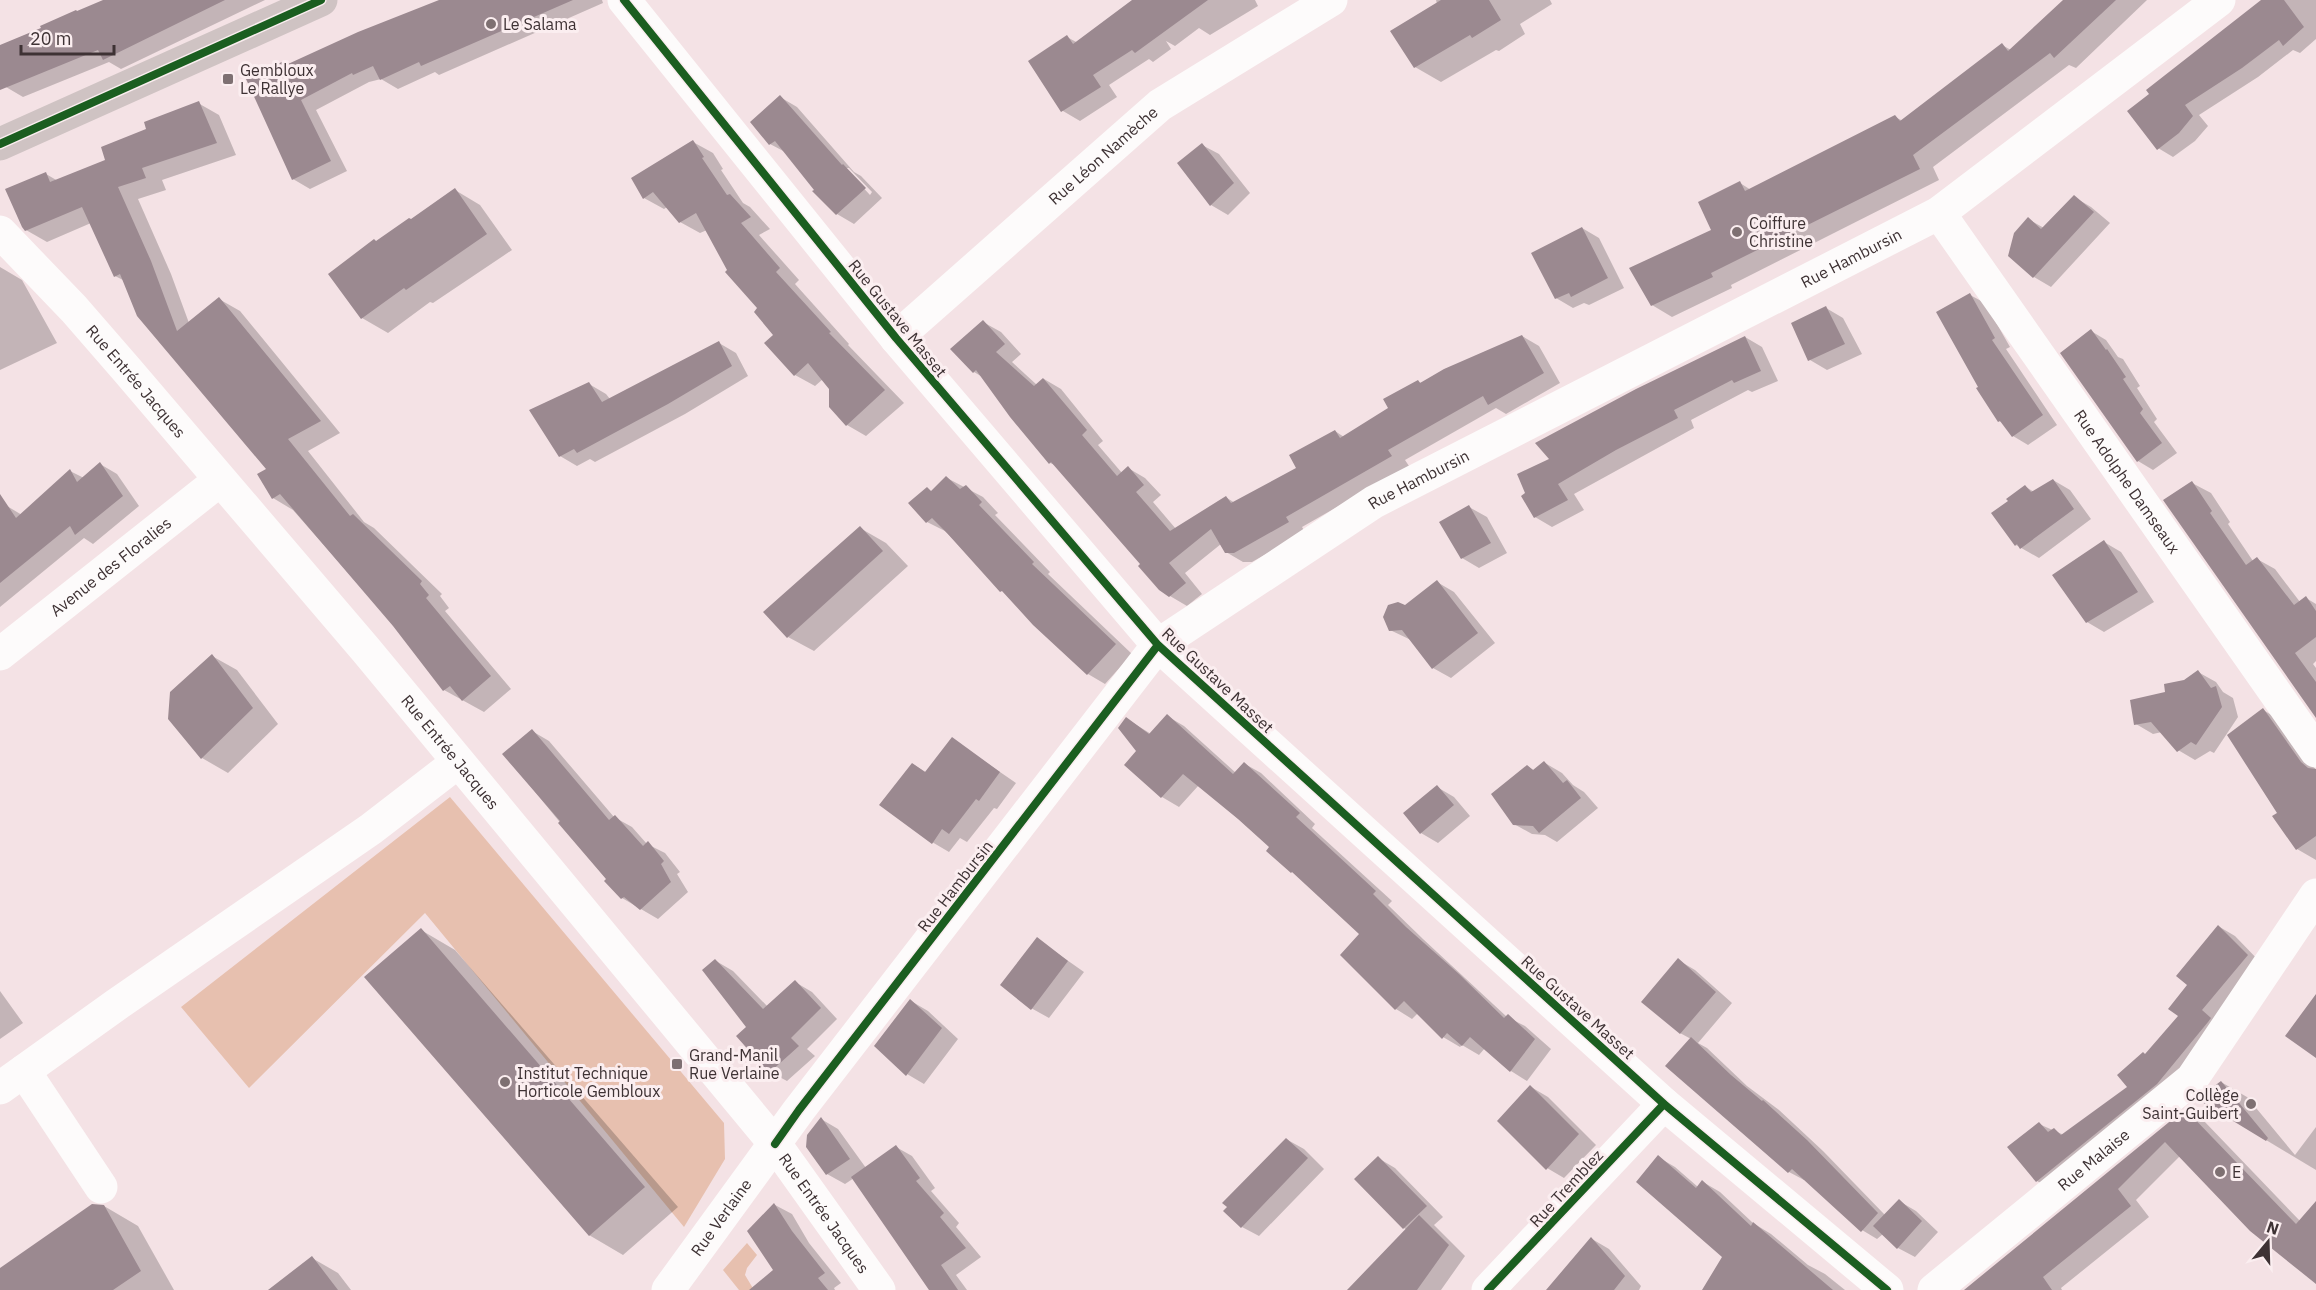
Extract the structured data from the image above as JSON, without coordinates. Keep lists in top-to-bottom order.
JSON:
{
  "streets": {
    "street": [
      "Rue Léon Namèche",
      "Rue Hambursin",
      "Rue Gustave Masset",
      "Rue Entrée Jacques",
      "Rue Adolphe Damseaux",
      "Avenue des Floralies",
      "Rue Malaise",
      "Rue Tremblez",
      "Rue Verlaine"
    ]
  },
  "crossings": [
    ["Rue Léon Namèche", "Rue Gustave Masset"],
    ["Rue Hambursin", "Rue Gustave Masset"],
    ["Rue Hambursin", "Rue Entrée Jacques"],
    ["Rue Hambursin", "Rue Adolphe Damseaux"],
    ["Rue Hambursin", "Rue Verlaine"],
    ["Rue Gustave Masset", "Rue Tremblez"],
    ["Rue Entrée Jacques", "Avenue des Floralies"],
    ["Rue Entrée Jacques", "Rue Verlaine"]
  ],
  "places": {
    "other": [
      "Le Salama",
      "Coiffure Christine",
      "Institut Technique Horticole Gembloux",
      "Collège Saint-Guibert",
      "E"
    ],
    "transit": ["Gembloux Le Rallye", "Grand-Manil Rue Verlaine"]
  },
  "scale_bar": "20 m",
  "north": "top"
}
